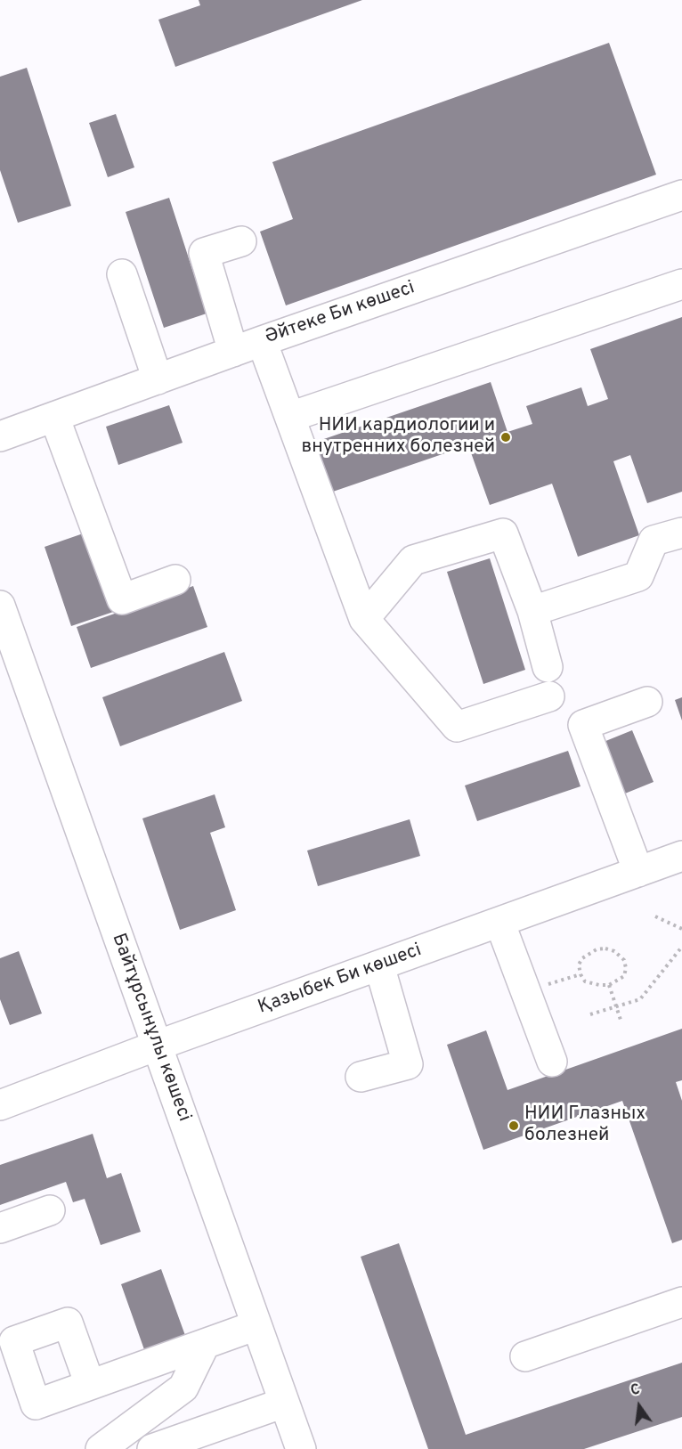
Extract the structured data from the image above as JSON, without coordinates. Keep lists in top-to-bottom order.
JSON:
{
  "streets": {
    "street": ["Әйтеке Би көшесі", "Қазыбек Би көшесі", "Байтұрсынұлы көшесі"]
  },
  "crossings": [
    ["Қазыбек Би көшесі", "Байтұрсынұлы көшесі"]
  ],
  "places": ["НИИ кардиологии и внутренних болезней", "НИИ Глазных болезней"],
  "north": "top"
}
